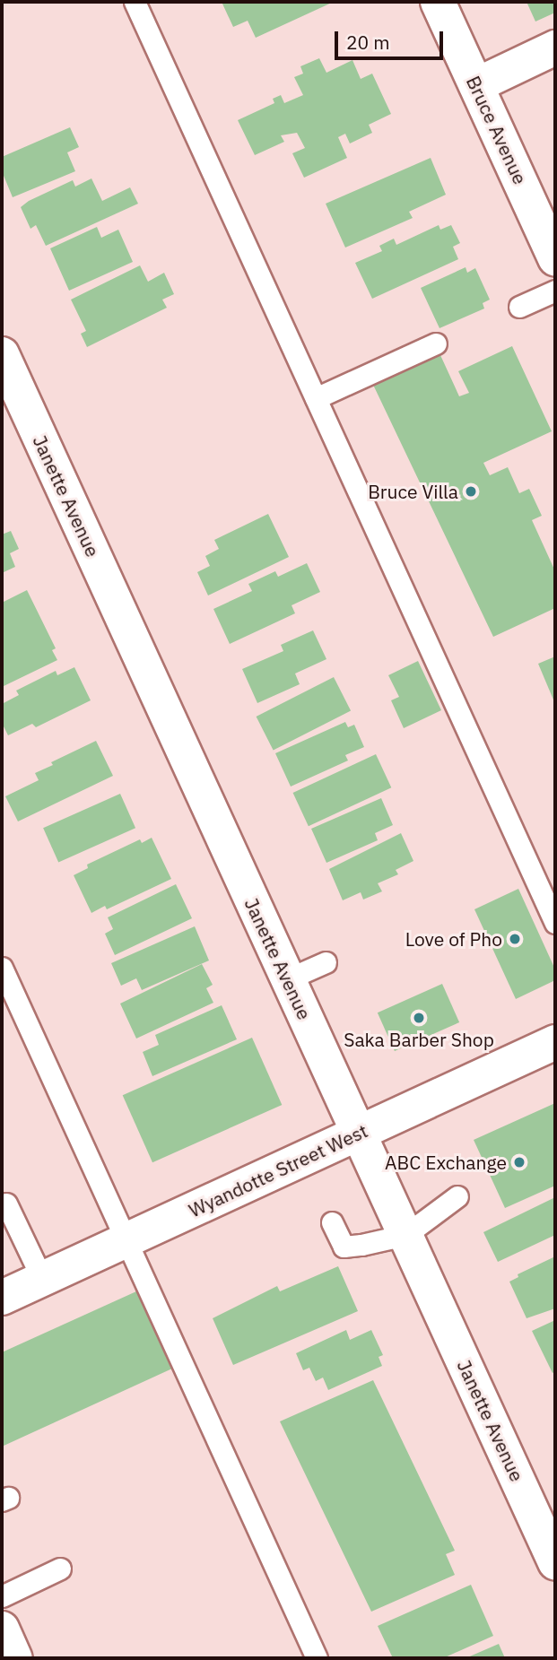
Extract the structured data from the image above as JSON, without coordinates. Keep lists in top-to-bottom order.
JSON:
{
  "streets": {
    "street": ["Bruce Avenue", "Janette Avenue", "Wyandotte Street West"]
  },
  "crossings": [
    ["Janette Avenue", "Wyandotte Street West"]
  ],
  "places": [
    "Bruce Villa",
    "Love of Pho",
    "Saka Barber Shop",
    "ABC Exchange"
  ],
  "scale_bar": "20 m"
}
